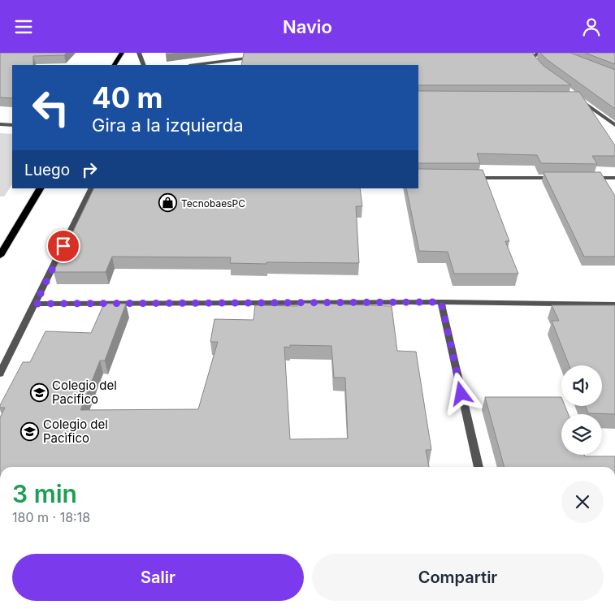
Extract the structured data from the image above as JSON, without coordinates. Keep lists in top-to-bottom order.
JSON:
{
  "places": {
    "shop": ["TecnobaesPC"],
    "school or university": ["Colegio del Pacifico", "Colegio del Pacìfico"]
  },
  "page": {
    "header": "Navio",
    "turn": ["40 m", "Gira a la izquierda"],
    "then": "Luego",
    "heading": ["3 min", "180 m · 18:18"],
    "buttons": ["Salir", "Compartir"]
  }
}
